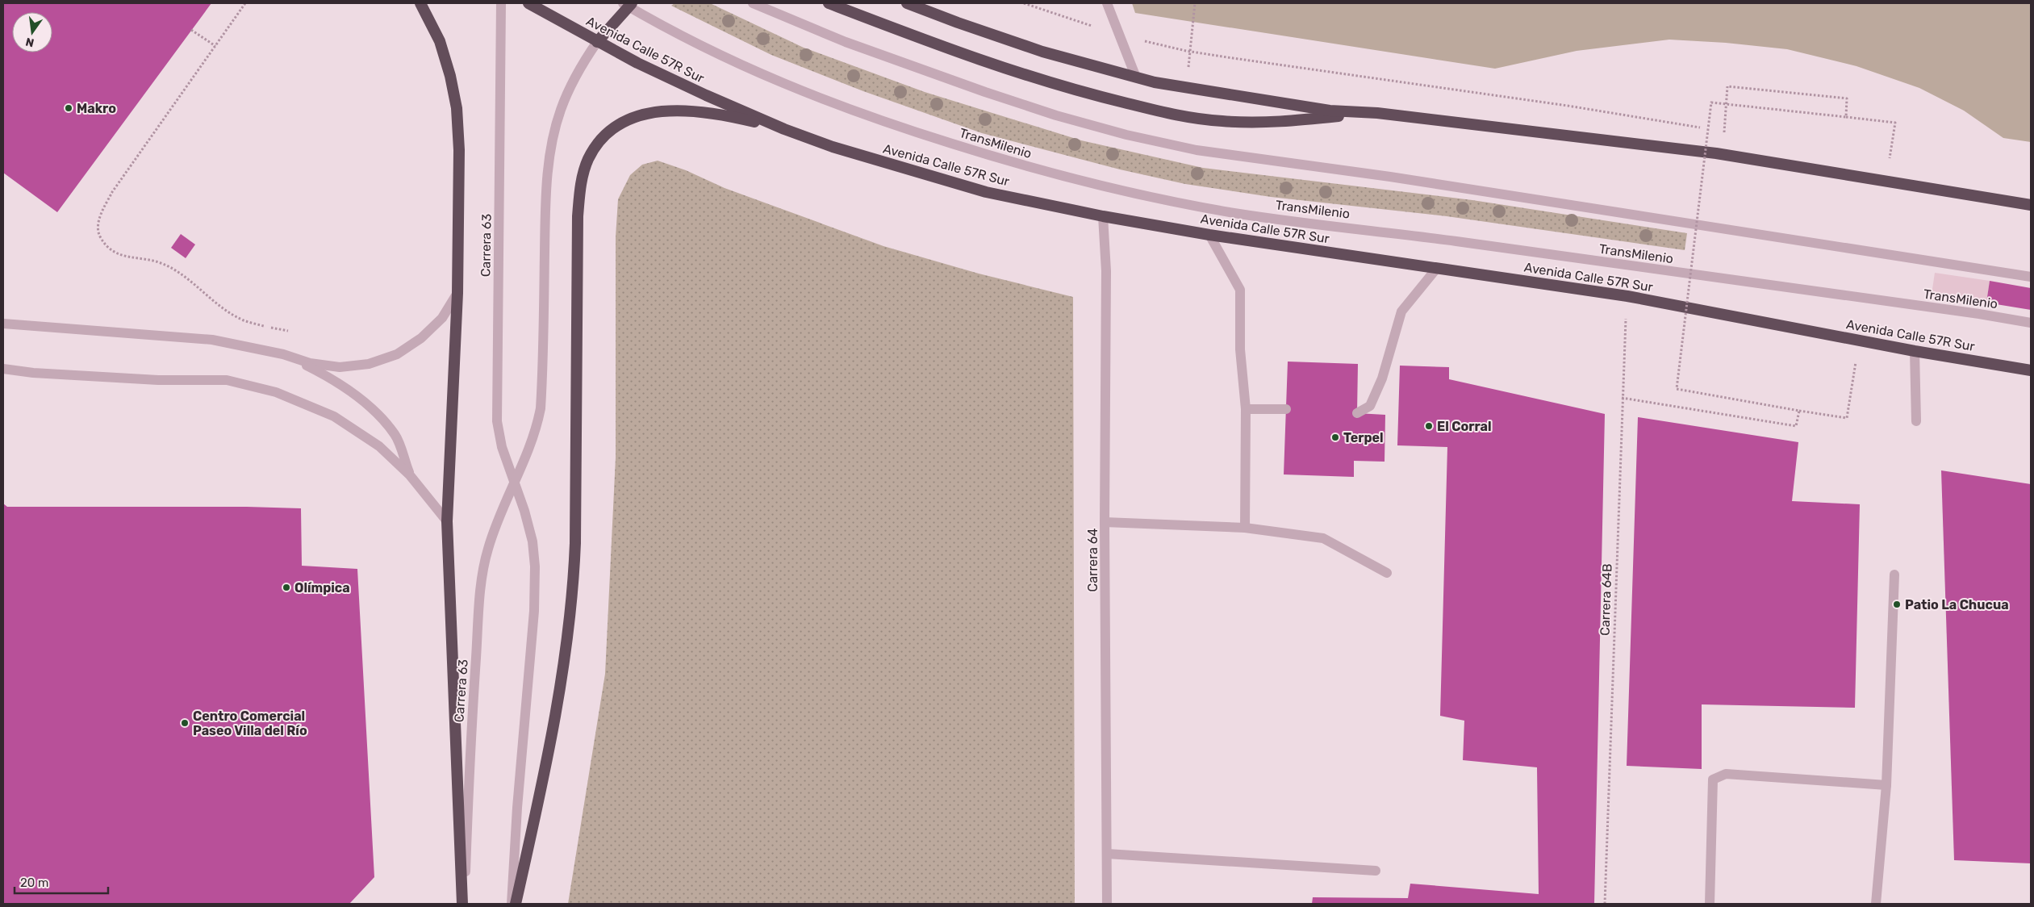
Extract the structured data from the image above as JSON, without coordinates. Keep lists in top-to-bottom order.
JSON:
{
  "streets": {
    "highway": ["Avenida Calle 57R Sur"],
    "street": ["TransMilenio", "Carrera 63", "Carrera 64"],
    "path": ["Carrera 64B"]
  },
  "crossings": [
    ["Avenida Calle 57R Sur", "Carrera 63"],
    ["Avenida Calle 57R Sur", "Carrera 64"],
    ["Avenida Calle 57R Sur", "Carrera 64B"]
  ],
  "places": [
    "Makro",
    "El Corral",
    "Terpel",
    "Olímpica",
    "Patio La Chucua",
    "Centro Comercial Paseo Villa del Río"
  ],
  "scale_bar": "20 m",
  "north": "bottom"
}
